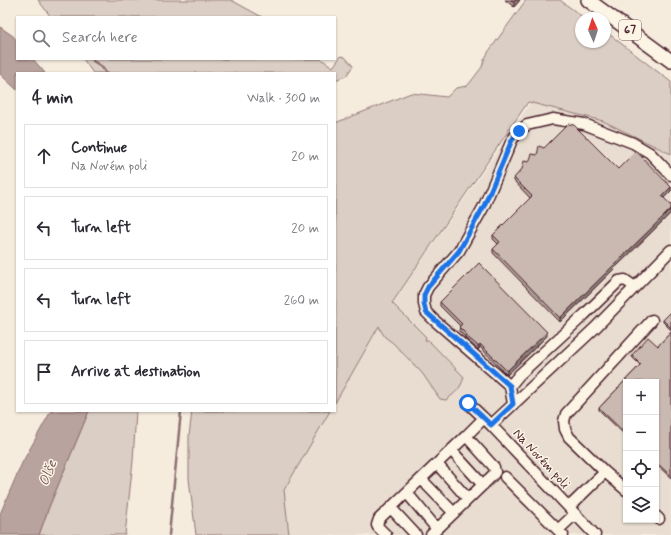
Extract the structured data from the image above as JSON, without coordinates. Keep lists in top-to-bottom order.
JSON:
{
  "streets": {
    "main road": ["67"],
    "street": ["Na Novém poli"]
  },
  "water": ["Olše"],
  "north": "top",
  "page": {
    "search": "Search here",
    "heading": ["4 min", "Walk · 300 m"],
    "list": [
      ["Continue", "Na Novém poli", "20 m"],
      ["Turn left", "20 m"],
      ["Turn left", "260 m"],
      "Arrive at destination"
    ],
    "map_buttons": ["+", "−"]
  }
}
